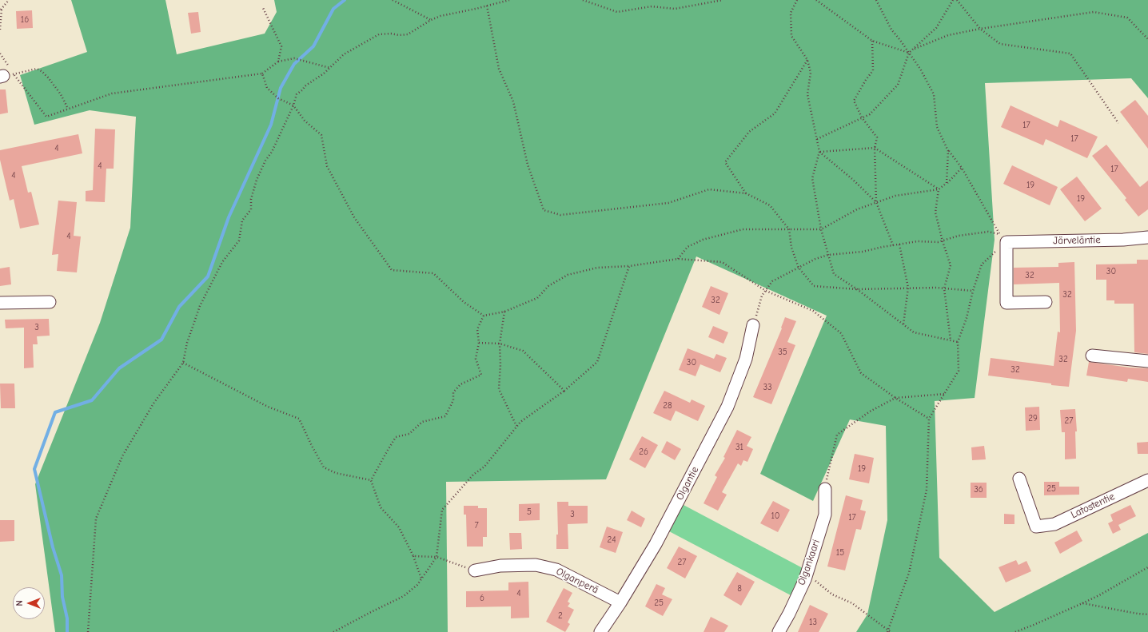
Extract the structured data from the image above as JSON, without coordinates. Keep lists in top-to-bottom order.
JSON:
{
  "streets": {
    "street": [
      "Järveläntie",
      "Olgantie",
      "Latostentie",
      "Olgankaari",
      "Olganperä"
    ]
  },
  "crossings": [
    ["Olgantie", "Olganperä"]
  ],
  "house_numbers": [
    "16",
    "17",
    "17",
    "4",
    "4",
    "17",
    "4",
    "19",
    "19",
    "4",
    "30",
    "32",
    "32",
    "32",
    "3",
    "35",
    "32",
    "30",
    "32",
    "33",
    "28",
    "29",
    "27",
    "31",
    "26",
    "19",
    "25",
    "36",
    "5",
    "3",
    "10",
    "17",
    "7",
    "24",
    "15",
    "27",
    "8",
    "4",
    "6",
    "25",
    "2",
    "13"
  ],
  "north": "left"
}
